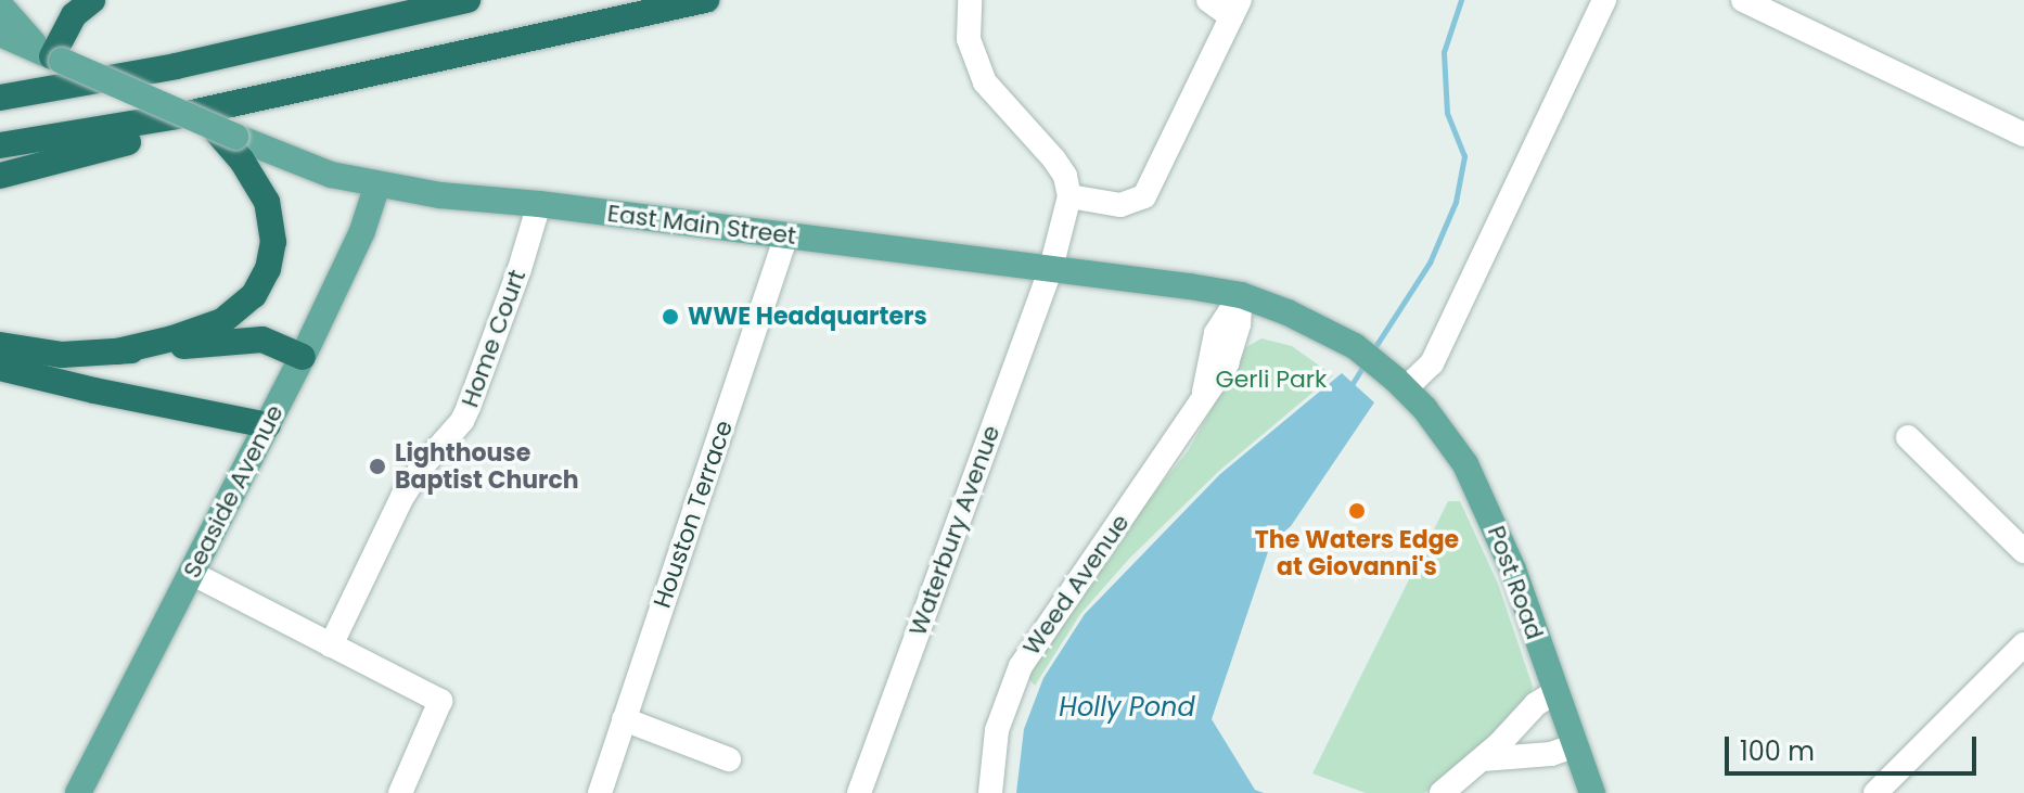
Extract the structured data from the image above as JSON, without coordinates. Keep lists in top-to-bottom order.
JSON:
{
  "streets": {
    "main road": ["East Main Street", "Seaside Avenue", "Post Road"],
    "street": [
      "Home Court",
      "Houston Terrace",
      "Waterbury Avenue",
      "Weed Avenue"
    ]
  },
  "crossings": [
    ["East Main Street", "Home Court"],
    ["East Main Street", "Seaside Avenue"],
    ["East Main Street", "Houston Terrace"],
    ["East Main Street", "Waterbury Avenue"],
    ["East Main Street", "Post Road"],
    ["East Main Street", "Weed Avenue"]
  ],
  "water": ["Holly Pond"],
  "parks": ["Gerli Park"],
  "places": ["WWE Headquarters", "Lighthouse Baptist Church", "The Waters Edge at Giovanni's"],
  "scale_bar": "100 m"
}
